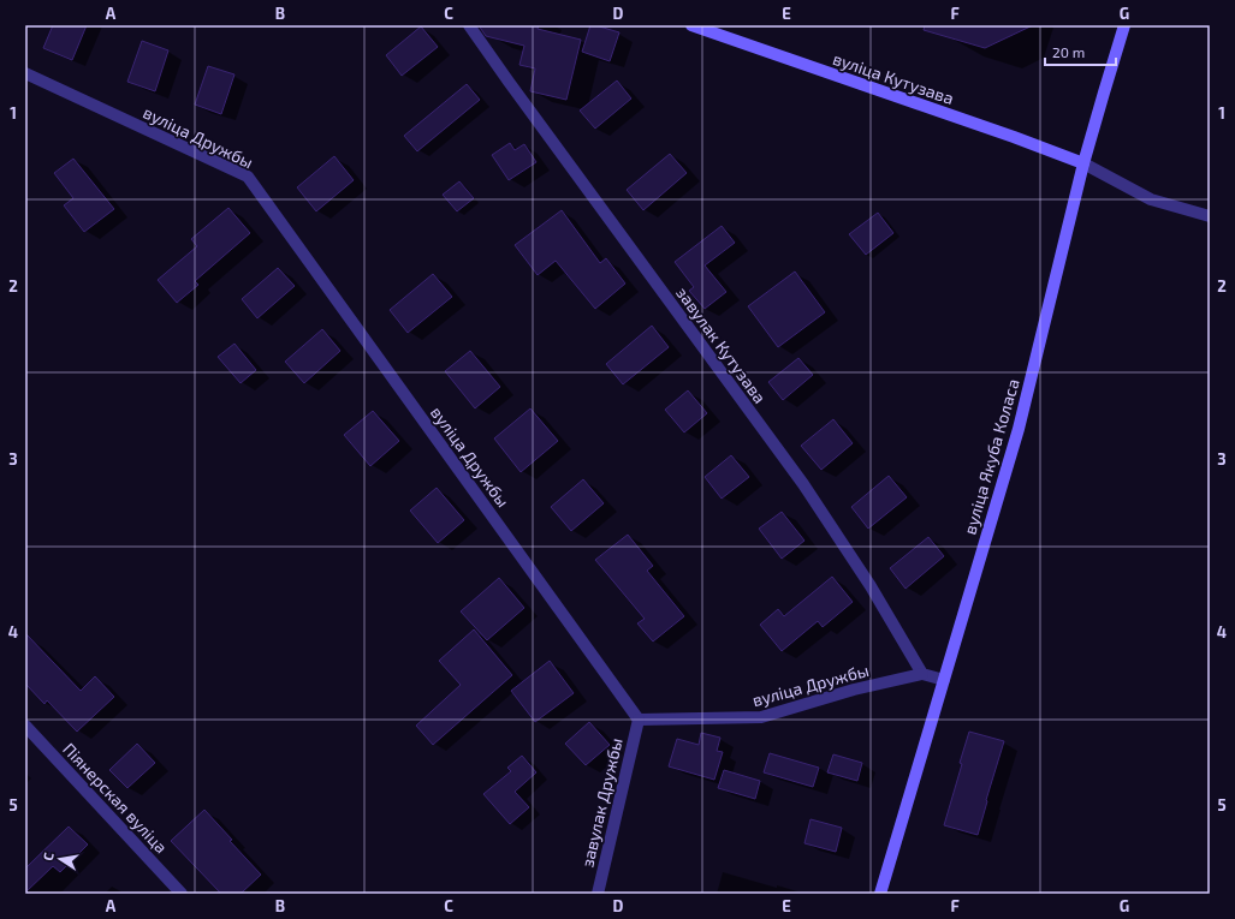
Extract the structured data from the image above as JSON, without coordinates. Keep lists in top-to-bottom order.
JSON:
{
  "streets": {
    "main road": ["вуліца Кутузава", "вуліца Якуба Коласа"],
    "street": [
      "вуліца Дружбы",
      "завулак Кутузава",
      "Піянерская вуліца",
      "завулак Дружбы"
    ]
  },
  "crossings": [
    ["вуліца Кутузава", "вуліца Якуба Коласа"],
    ["вуліца Дружбы", "завулак Кутузава"],
    ["вуліца Дружбы", "завулак Дружбы"]
  ],
  "scale_bar": "20 m",
  "north": "left",
  "grid": {
    "columns": [
      "A",
      "B",
      "C",
      "D",
      "E",
      "F",
      "G"
    ],
    "rows": [
      "1",
      "2",
      "3",
      "4",
      "5"
    ]
  }
}
